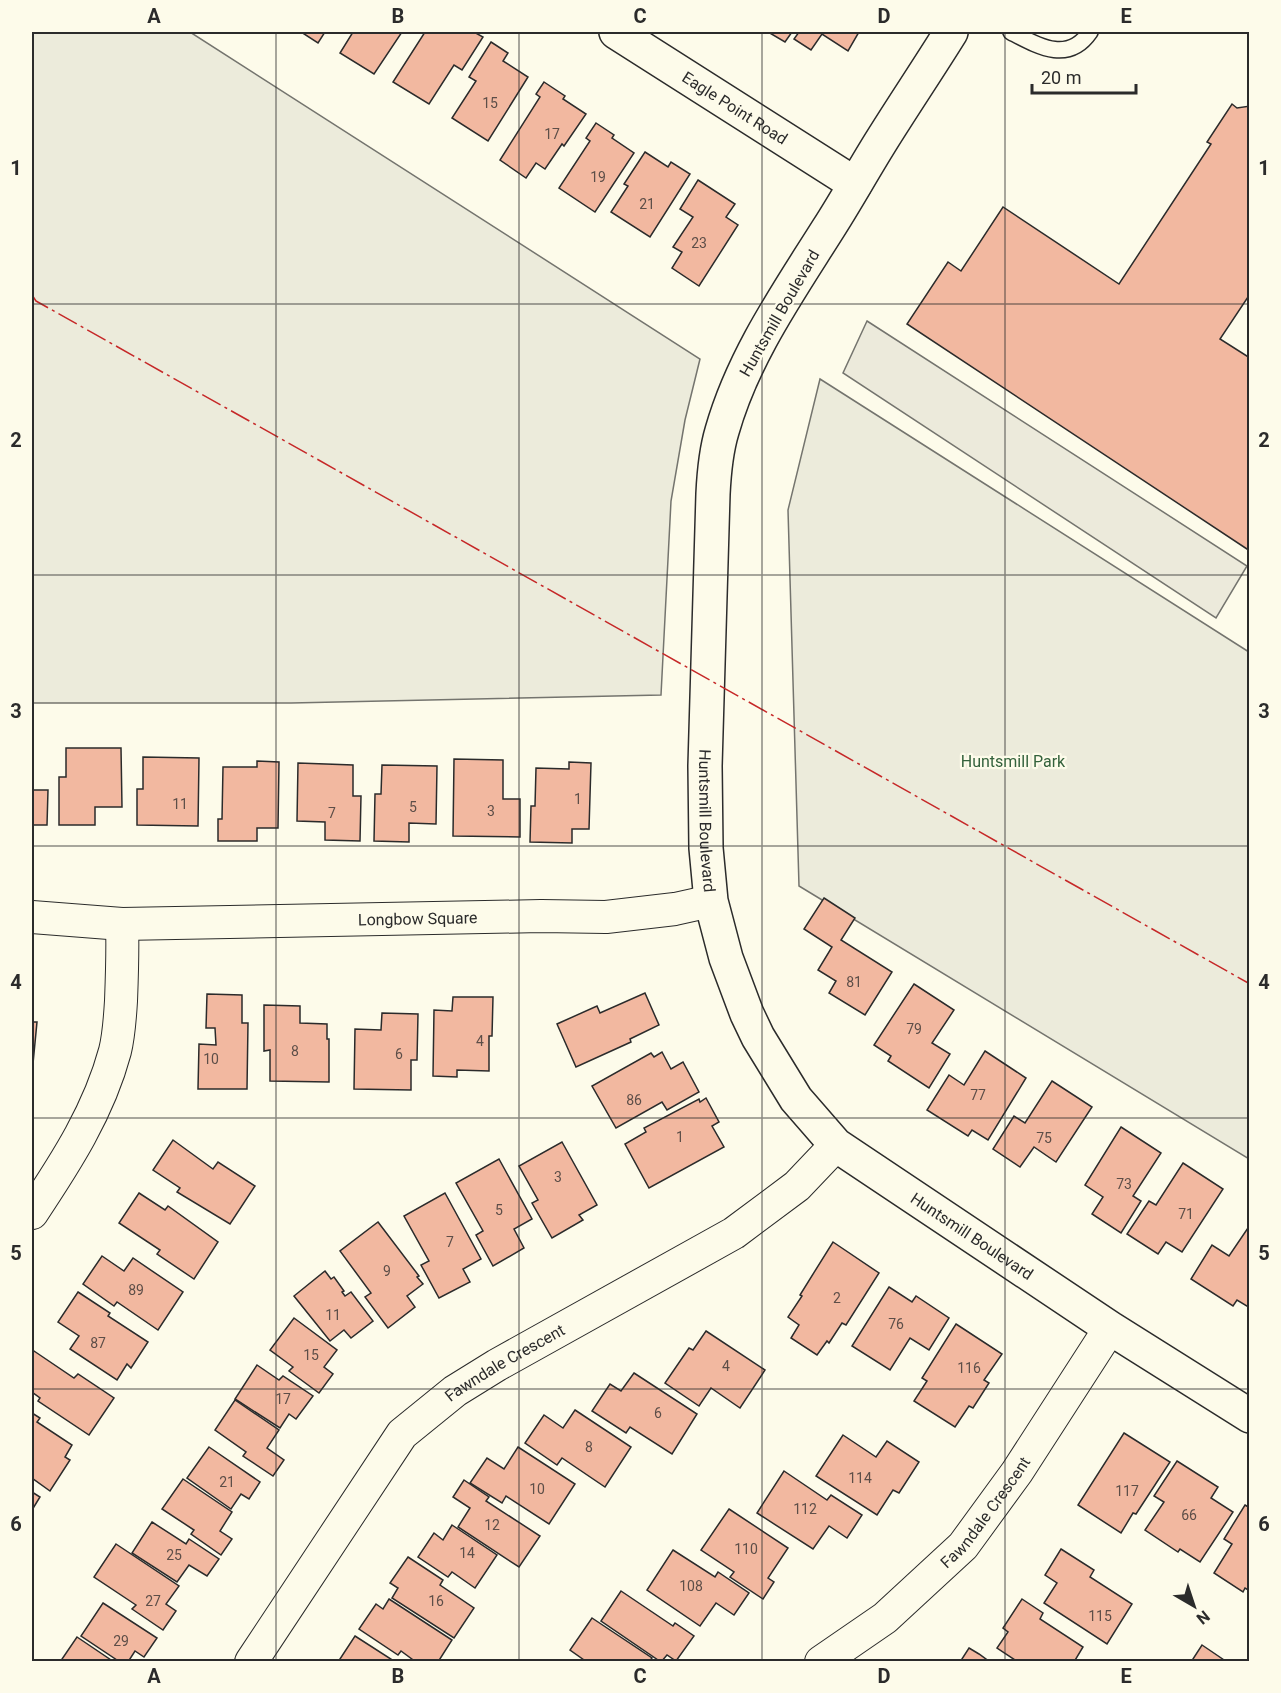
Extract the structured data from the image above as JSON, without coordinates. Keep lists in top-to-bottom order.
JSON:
{
  "streets": {
    "street": [
      "Eagle Point Road",
      "Huntsmill Boulevard",
      "Longbow Square",
      "Fawndale Crescent"
    ]
  },
  "crossings": [
    ["Eagle Point Road", "Huntsmill Boulevard"],
    ["Huntsmill Boulevard", "Longbow Square"],
    ["Huntsmill Boulevard", "Fawndale Crescent"]
  ],
  "parks": ["Huntsmill Park"],
  "house_numbers": [
    "15",
    "17",
    "19",
    "21",
    "23",
    "1",
    "11",
    "5",
    "3",
    "7",
    "81",
    "79",
    "4",
    "8",
    "6",
    "10",
    "77",
    "86",
    "1",
    "75",
    "3",
    "73",
    "5",
    "71",
    "7",
    "9",
    "89",
    "2",
    "11",
    "76",
    "87",
    "15",
    "4",
    "116",
    "17",
    "6",
    "8",
    "114",
    "21",
    "10",
    "117",
    "112",
    "66",
    "12",
    "110",
    "14",
    "25",
    "108",
    "27",
    "16",
    "115",
    "29"
  ],
  "scale_bar": "20 m",
  "north": "bottom right",
  "grid": {
    "columns": [
      "A",
      "B",
      "C",
      "D",
      "E"
    ],
    "rows": [
      "1",
      "2",
      "3",
      "4",
      "5",
      "6"
    ]
  }
}
